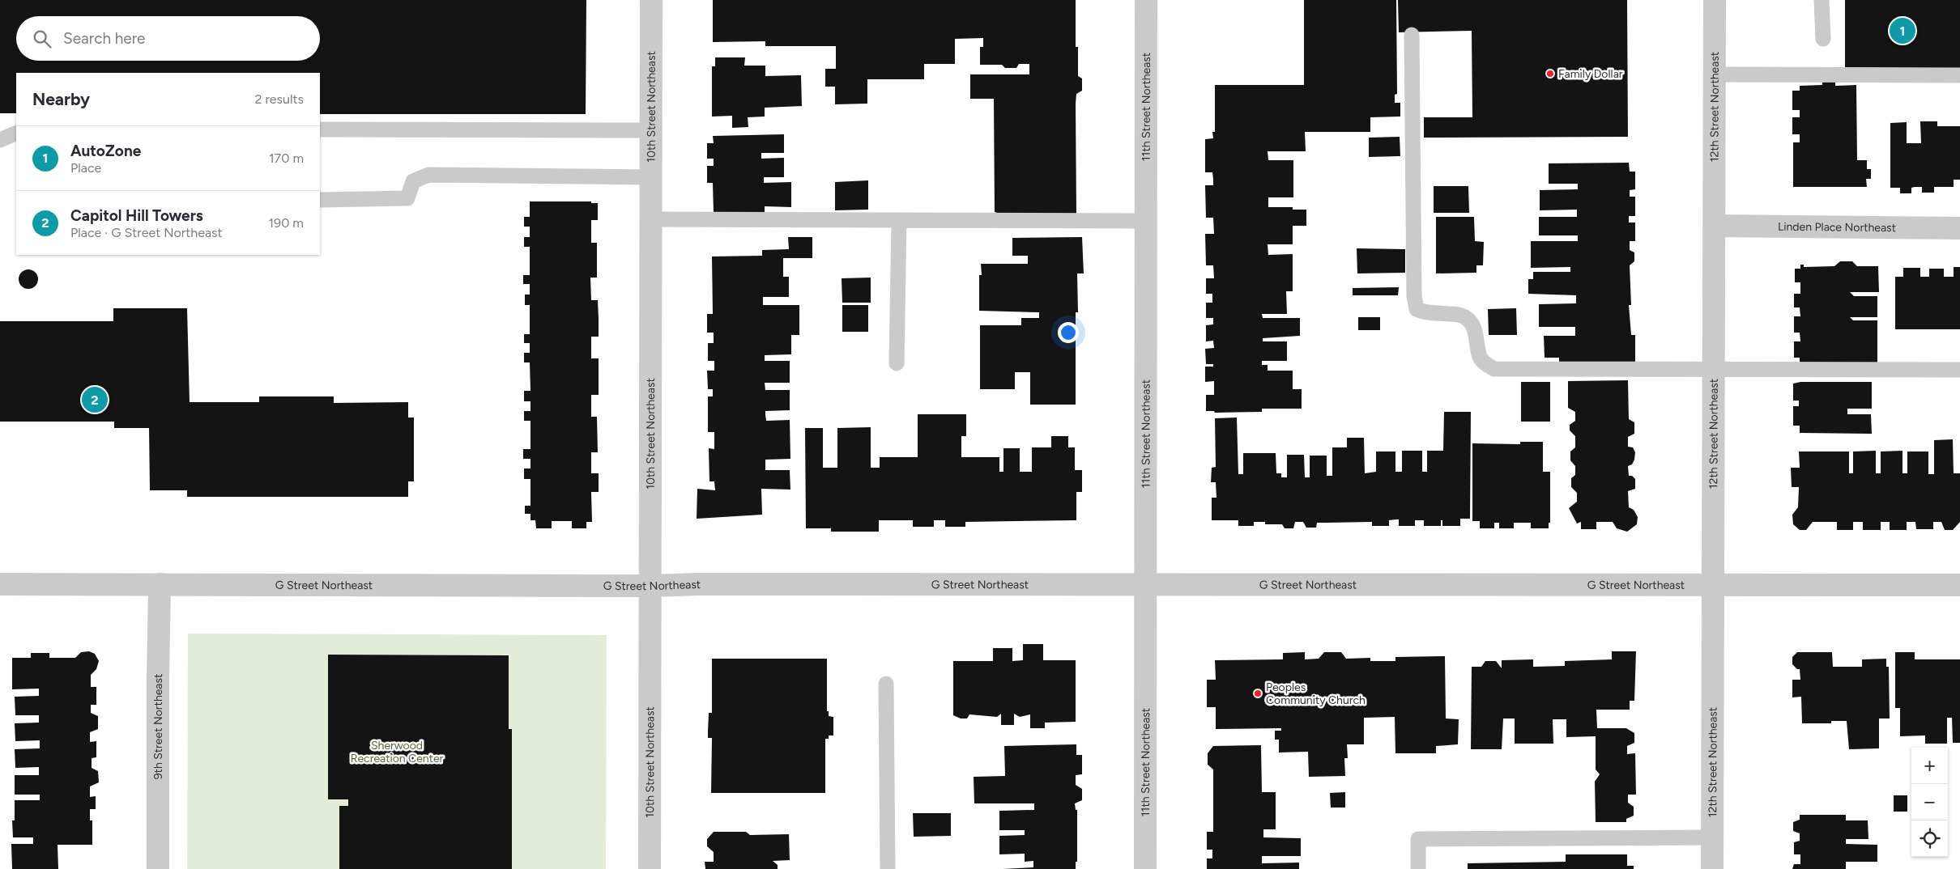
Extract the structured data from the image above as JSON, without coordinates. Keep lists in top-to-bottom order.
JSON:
{
  "streets": {
    "street": [
      "10th Street Northeast",
      "11th Street Northeast",
      "12th Street Northeast",
      "Linden Place Northeast",
      "G Street Northeast",
      "9th Street Northeast"
    ]
  },
  "crossings": [
    ["10th Street Northeast", "G Street Northeast"],
    ["11th Street Northeast", "G Street Northeast"],
    ["12th Street Northeast", "Linden Place Northeast"],
    ["12th Street Northeast", "G Street Northeast"],
    ["G Street Northeast", "9th Street Northeast"]
  ],
  "parks": ["Sherwood Recreation Center"],
  "places": ["Family Dollar", "Peoples Community Church"],
  "page": {
    "pins": ["1", "2"],
    "search": "Search here",
    "heading": ["Nearby", "2 results"],
    "list": [
      {
        "mark": "1",
        "name": "AutoZone",
        "note": "Place",
        "value": "170 m"
      },
      {
        "mark": "2",
        "name": "Capitol Hill Towers",
        "note": "Place · G Street Northeast",
        "value": "190 m"
      }
    ],
    "map_buttons": ["+", "−"]
  }
}
